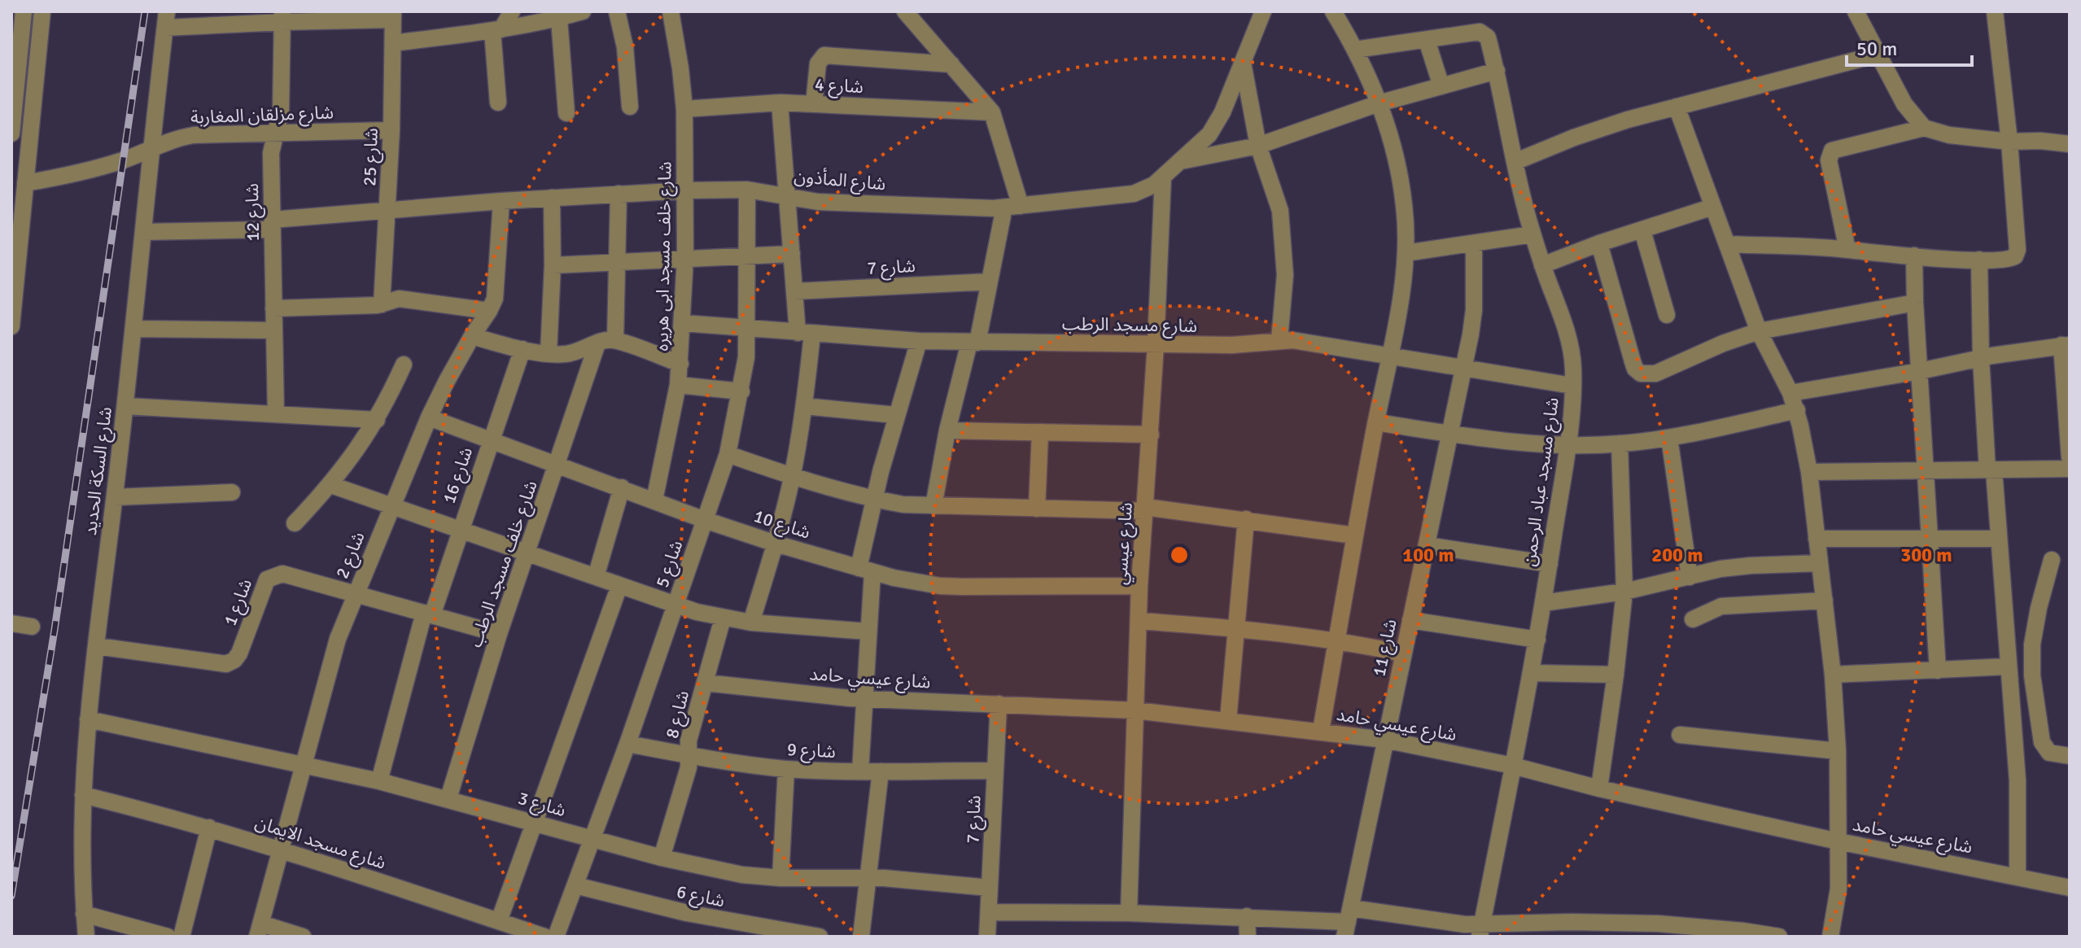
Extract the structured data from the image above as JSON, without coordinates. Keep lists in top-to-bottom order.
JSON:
{
  "streets": {
    "street": [
      "شارع 4",
      "شارع مزلقان المغاربة",
      "شارع 25",
      "شارع المأذون",
      "شارع 12",
      "شارع خلف مسجد ابى هريره",
      "شارع 7",
      "شارع مسجد الرطب",
      "شارع السكة الحديد",
      "شارع 16",
      "شارع مسجد عباد الرحمن",
      "شارع 10",
      "شارع عيسي",
      "شارع 2",
      "شارع خلف مسجد الرطب",
      "شارع 5",
      "شارع 1",
      "شارع 11",
      "شارع عيسي حامد",
      "شارع 8",
      "شارع 9",
      "شارع 3",
      "شارع مسجد الايمان",
      "شارع 6"
    ]
  },
  "crossings": [
    ["شارع 4", "شارع خلف مسجد ابى هريره"],
    ["شارع مزلقان المغاربة", "شارع 25"],
    ["شارع مزلقان المغاربة", "شارع 12"],
    ["شارع مزلقان المغاربة", "شارع السكة الحديد"],
    ["شارع 25", "شارع المأذون"],
    ["شارع المأذون", "شارع 12"],
    ["شارع المأذون", "شارع خلف مسجد ابى هريره"],
    ["شارع المأذون", "شارع السكة الحديد"],
    ["شارع المأذون", "شارع عيسي"],
    ["شارع المأذون", "شارع 2"],
    ["شارع المأذون", "شارع 5"],
    ["شارع خلف مسجد ابى هريره", "شارع مسجد الرطب"],
    ["شارع خلف مسجد ابى هريره", "شارع 10"],
    ["شارع 7", "شارع عيسي حامد"],
    ["شارع 7", "شارع 9"],
    ["شارع 7", "شارع 3"],
    ["شارع مسجد الرطب", "شارع مسجد عباد الرحمن"],
    ["شارع مسجد الرطب", "شارع عيسي"],
    ["شارع مسجد الرطب", "شارع 5"],
    ["شارع مسجد الرطب", "شارع 11"],
    ["شارع السكة الحديد", "شارع 1"],
    ["شارع السكة الحديد", "شارع 3"],
    ["شارع السكة الحديد", "شارع مسجد الايمان"],
    ["شارع 16", "شارع 10"],
    ["شارع 16", "شارع 1"],
    ["شارع 16", "شارع 3"],
    ["شارع مسجد عباد الرحمن", "شارع عيسي حامد"],
    ["شارع 10", "شارع عيسي"],
    ["شارع 10", "شارع 2"],
    ["شارع 10", "شارع خلف مسجد الرطب"],
    ["شارع 10", "شارع 5"],
    ["شارع عيسي", "شارع عيسي حامد"],
    ["شارع 2", "شارع 1"],
    ["شارع 2", "شارع 3"],
    ["شارع 2", "شارع مسجد الايمان"],
    ["شارع خلف مسجد الرطب", "شارع 1"],
    ["شارع خلف مسجد الرطب", "شارع 3"],
    ["شارع 5", "شارع 9"],
    ["شارع 5", "شارع 3"],
    ["شارع 5", "شارع 6"],
    ["شارع 11", "شارع عيسي حامد"],
    ["شارع عيسي حامد", "شارع 8"],
    ["شارع 8", "شارع 9"],
    ["شارع 8", "شارع 3"]
  ],
  "scale_bar": "50 m",
  "rings": ["100 m", "200 m", "300 m"]
}
